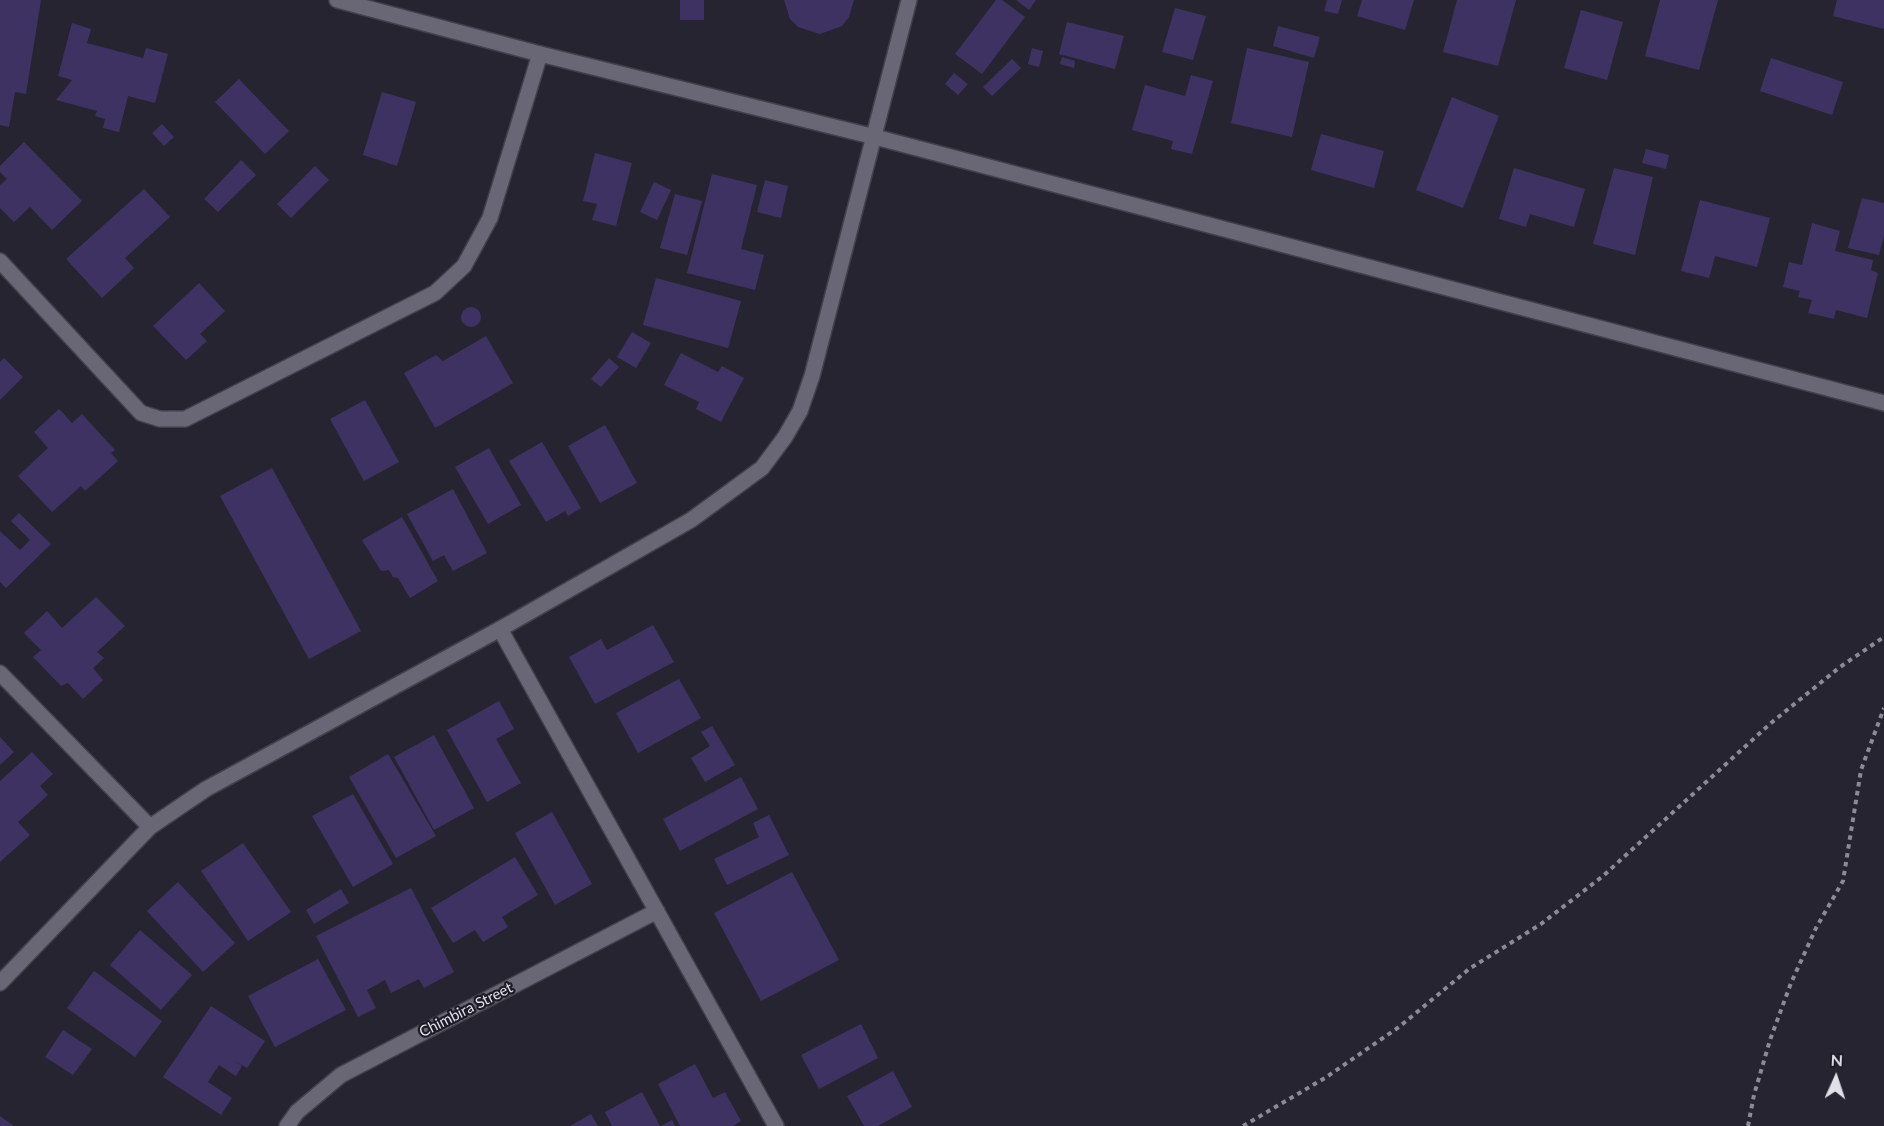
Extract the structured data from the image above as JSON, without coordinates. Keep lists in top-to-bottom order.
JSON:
{
  "streets": {
    "street": ["Chimbira Street"]
  },
  "north": "top"
}
